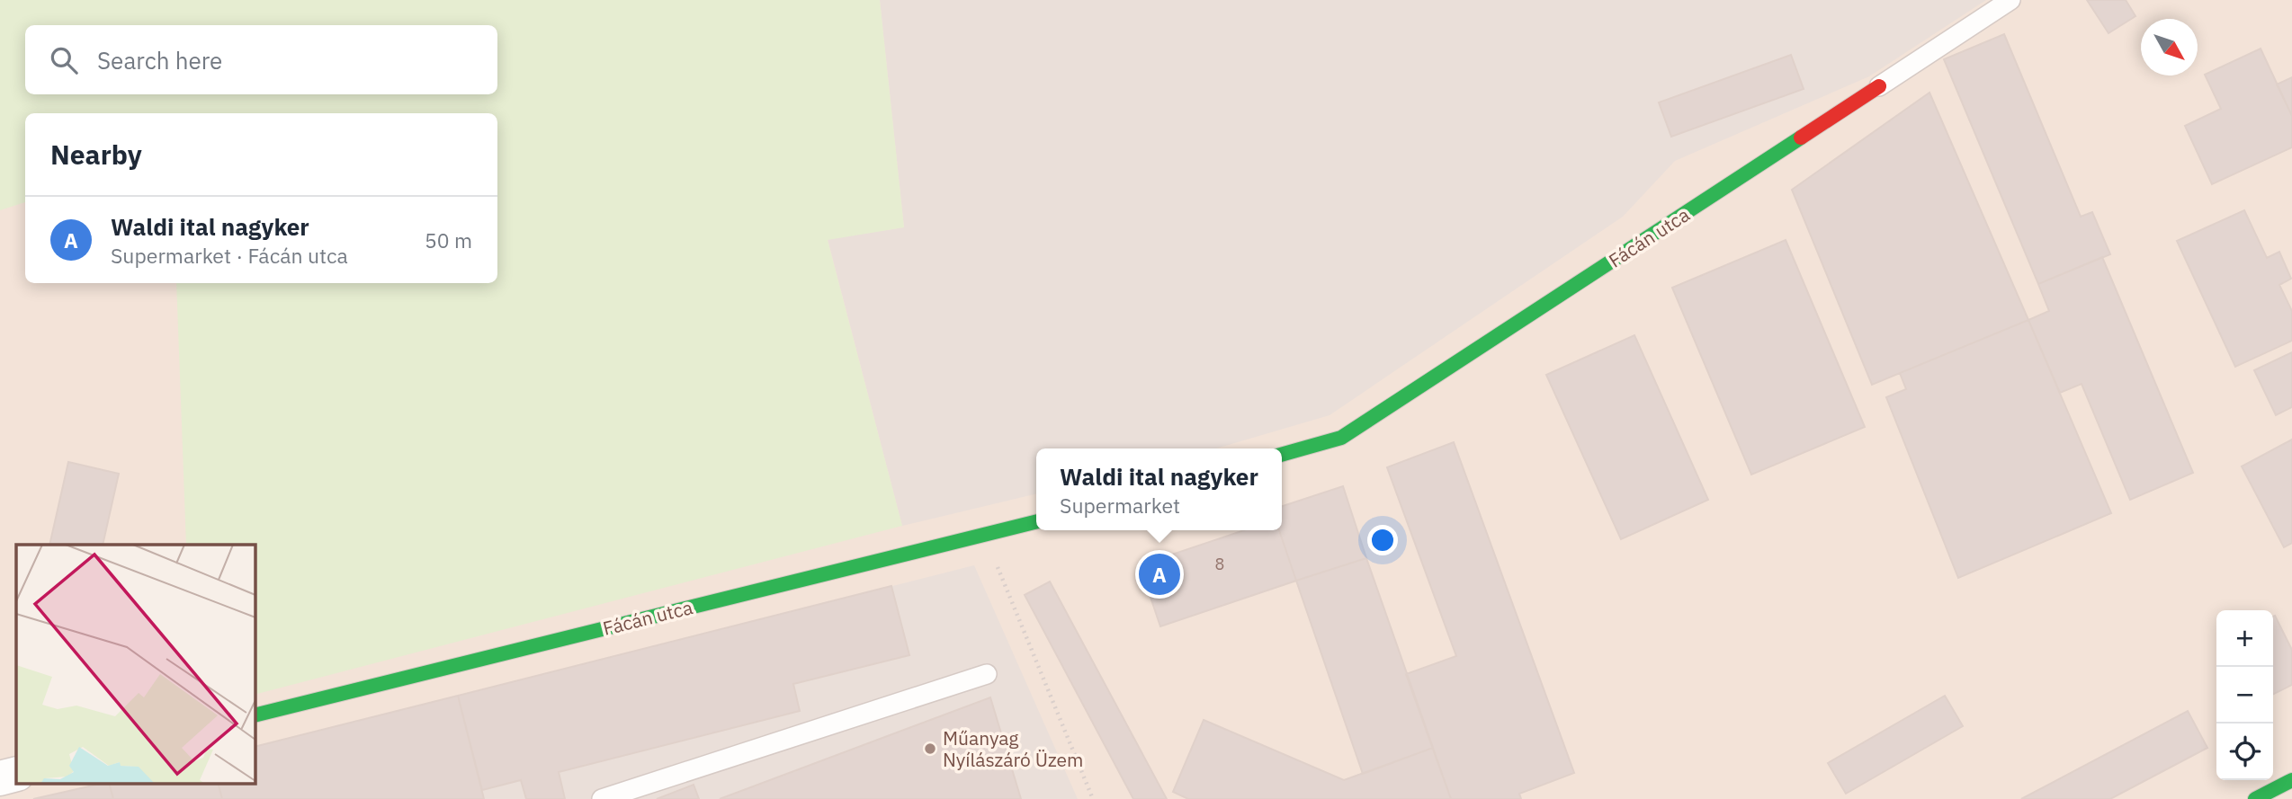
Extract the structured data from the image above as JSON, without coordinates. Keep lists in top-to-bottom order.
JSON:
{
  "streets": {
    "street": ["Fácán utca"]
  },
  "places": ["Műanyag Nyílászáró Üzem"],
  "house_numbers": ["8"],
  "north": "bottom right",
  "page": {
    "search": "Search here",
    "heading": "Nearby",
    "list": [
      {
        "mark": "A",
        "name": "Waldi ital nagyker",
        "note": "Supermarket · Fácán utca",
        "value": "50 m"
      }
    ],
    "popup": ["Waldi ital nagyker", "Supermarket"],
    "pins": "A",
    "map_buttons": ["+", "−"]
  }
}
